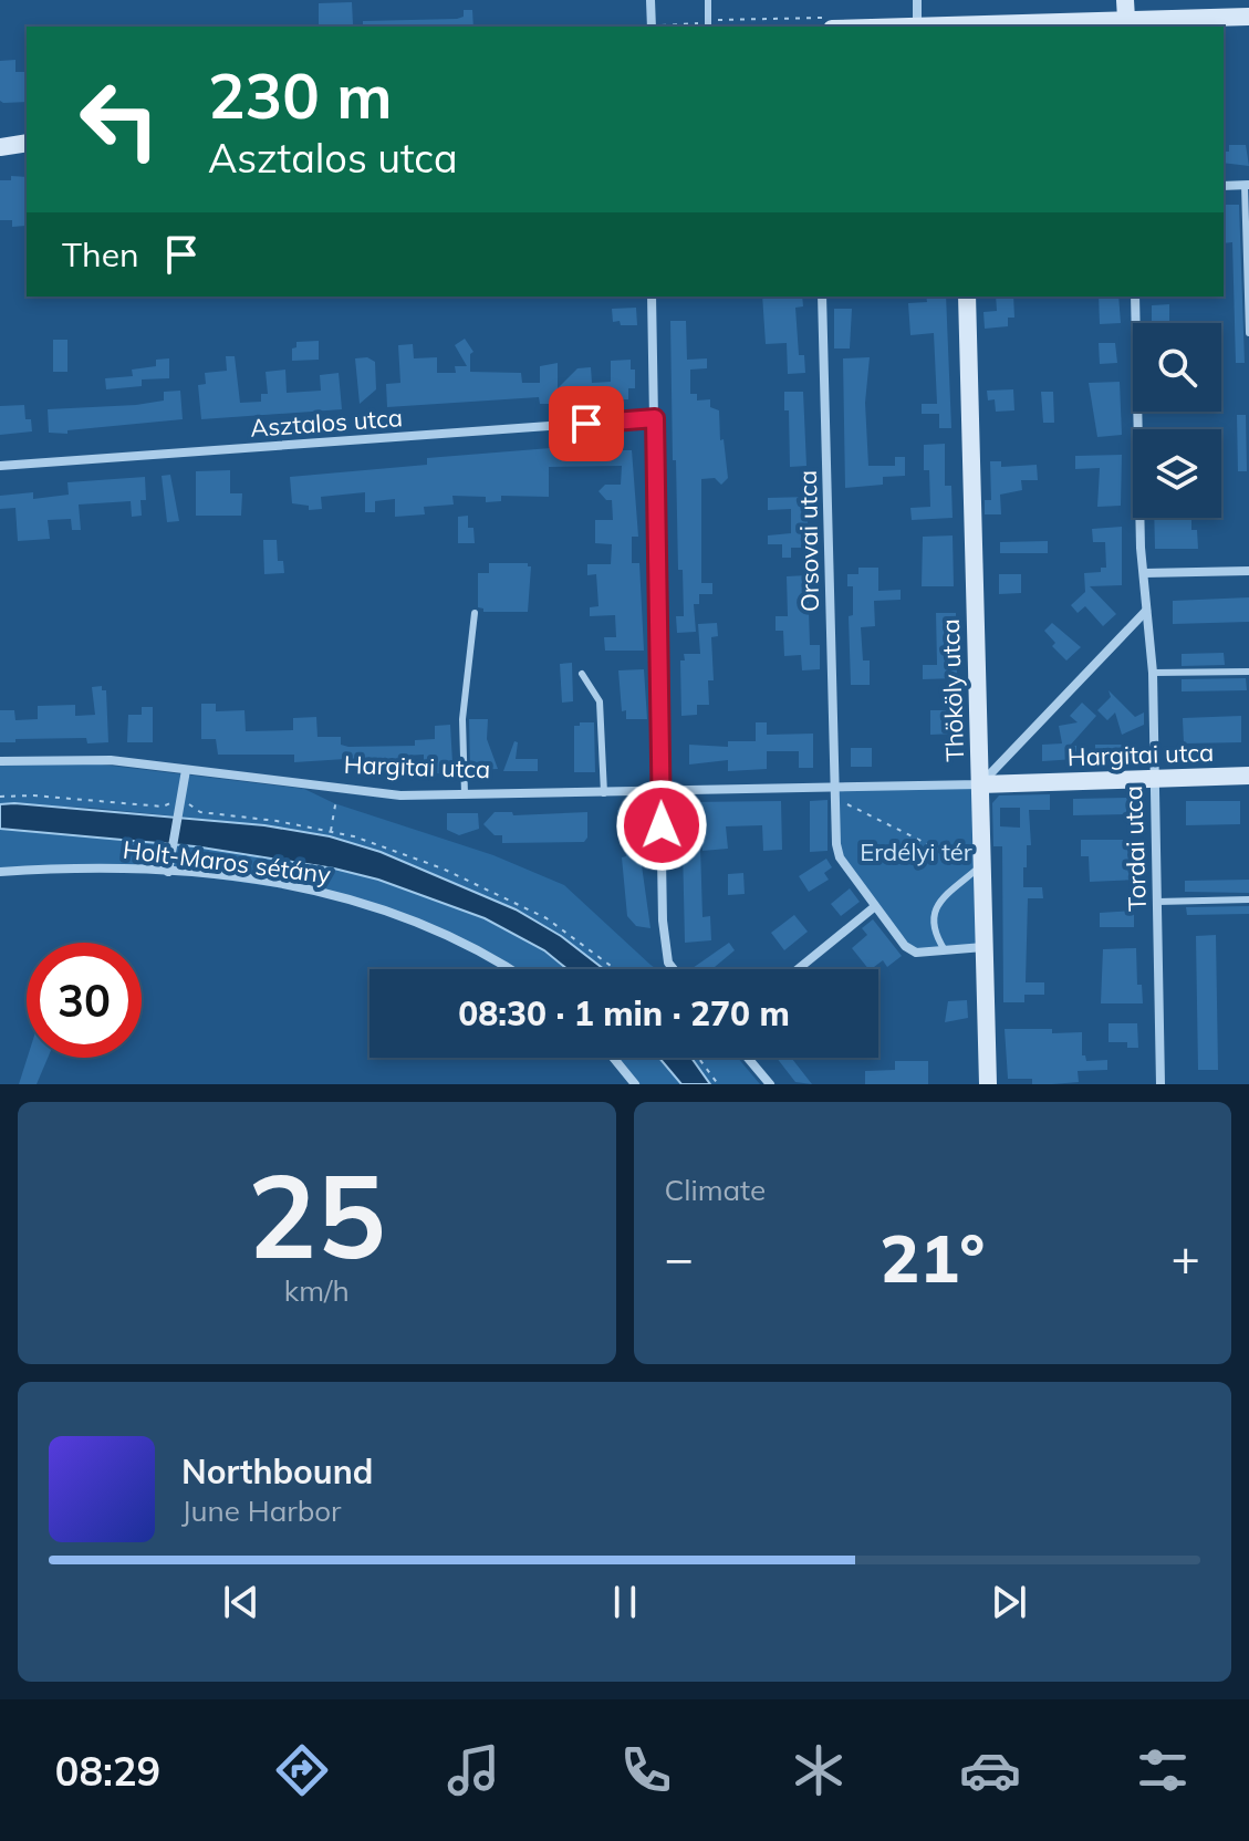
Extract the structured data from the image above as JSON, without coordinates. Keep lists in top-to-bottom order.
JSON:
{
  "streets": {
    "street": [
      "Asztalos utca",
      "Orsovai utca",
      "Thököly utca",
      "Hargitai utca",
      "Tordai utca",
      "Holt-Maros sétány"
    ]
  },
  "crossings": [
    ["Orsovai utca", "Hargitai utca"],
    ["Thököly utca", "Hargitai utca"],
    ["Hargitai utca", "Tordai utca"]
  ],
  "parks": ["Erdélyi tér"],
  "page": {
    "turn": ["230 m", "Asztalos utca"],
    "then": "Then",
    "limit": "30",
    "trip": "08:30 · 1 min · 270 m",
    "tile": [
      ["25", "km/h"],
      "Climate"
    ],
    "heat": ["−", "21°", "+"],
    "song": ["Northbound", "June Harbor"],
    "tabs": "08:29"
  }
}
